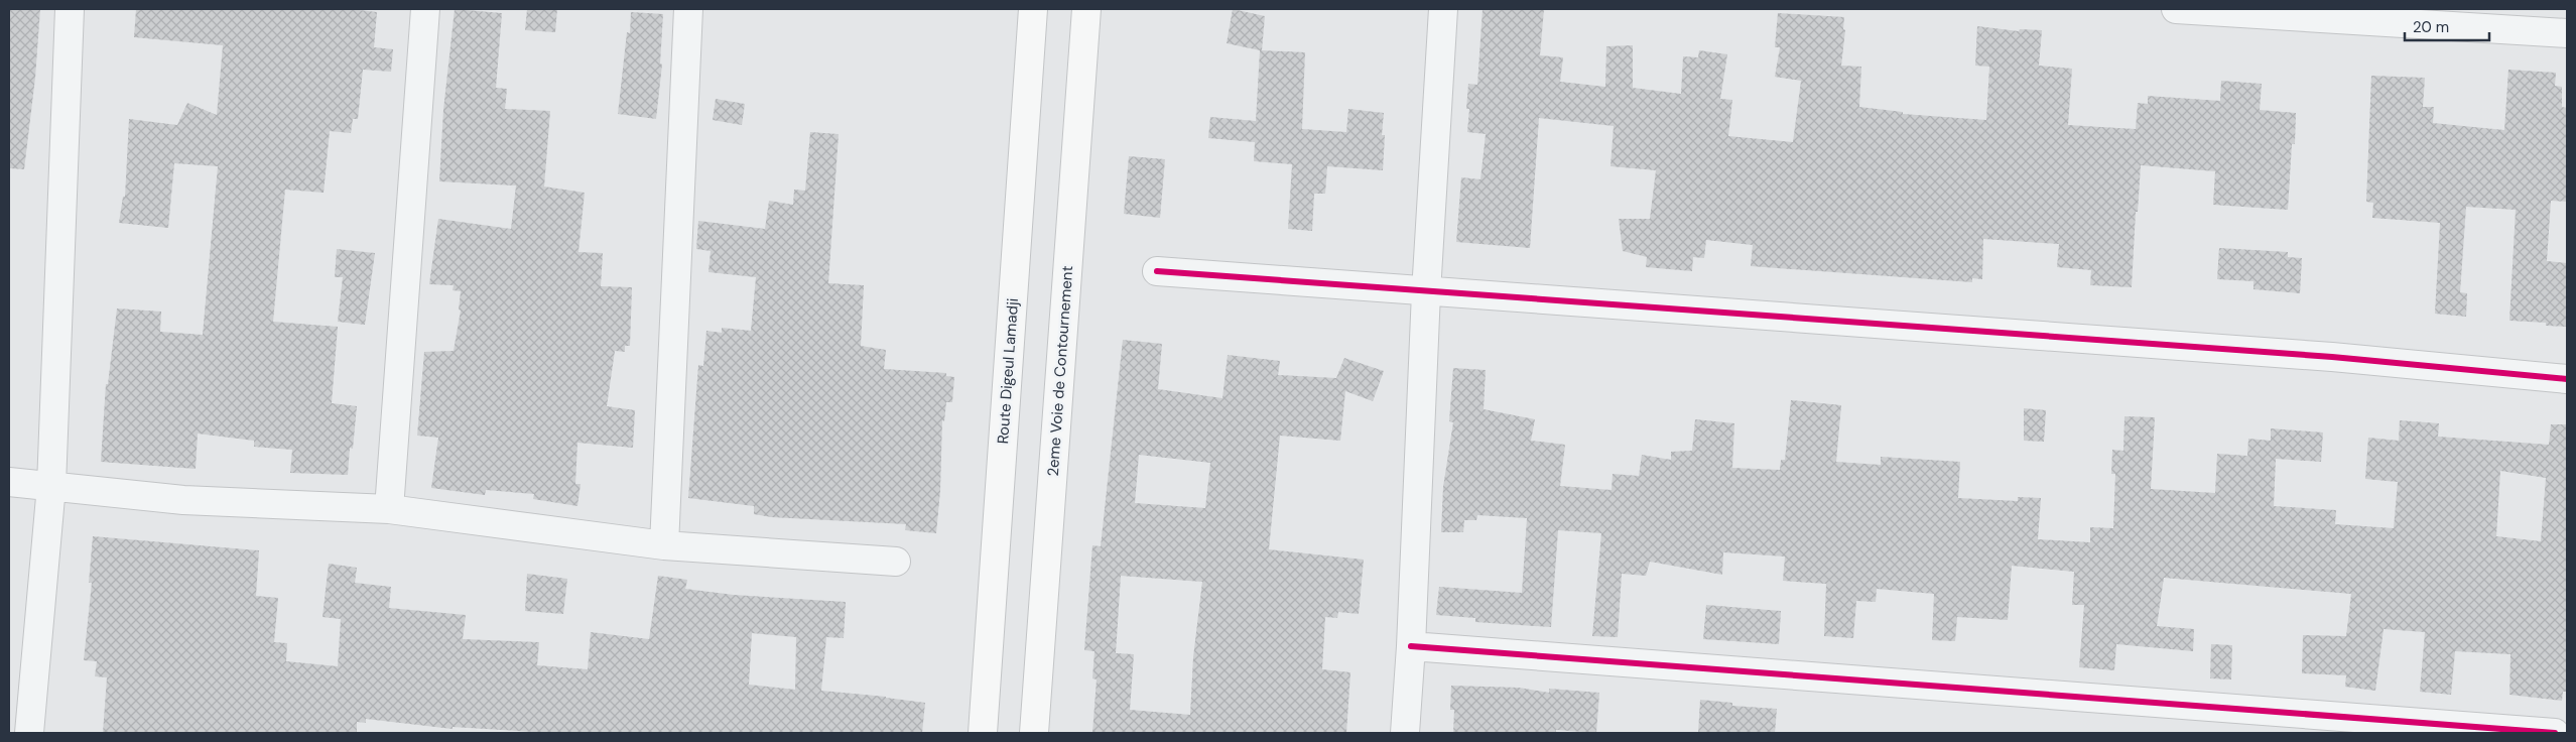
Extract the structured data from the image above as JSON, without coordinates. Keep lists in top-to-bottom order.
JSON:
{
  "streets": {
    "main road": ["Route Digeul Lamadji", "2eme Voie de Contournement"]
  },
  "scale_bar": "20 m"
}
